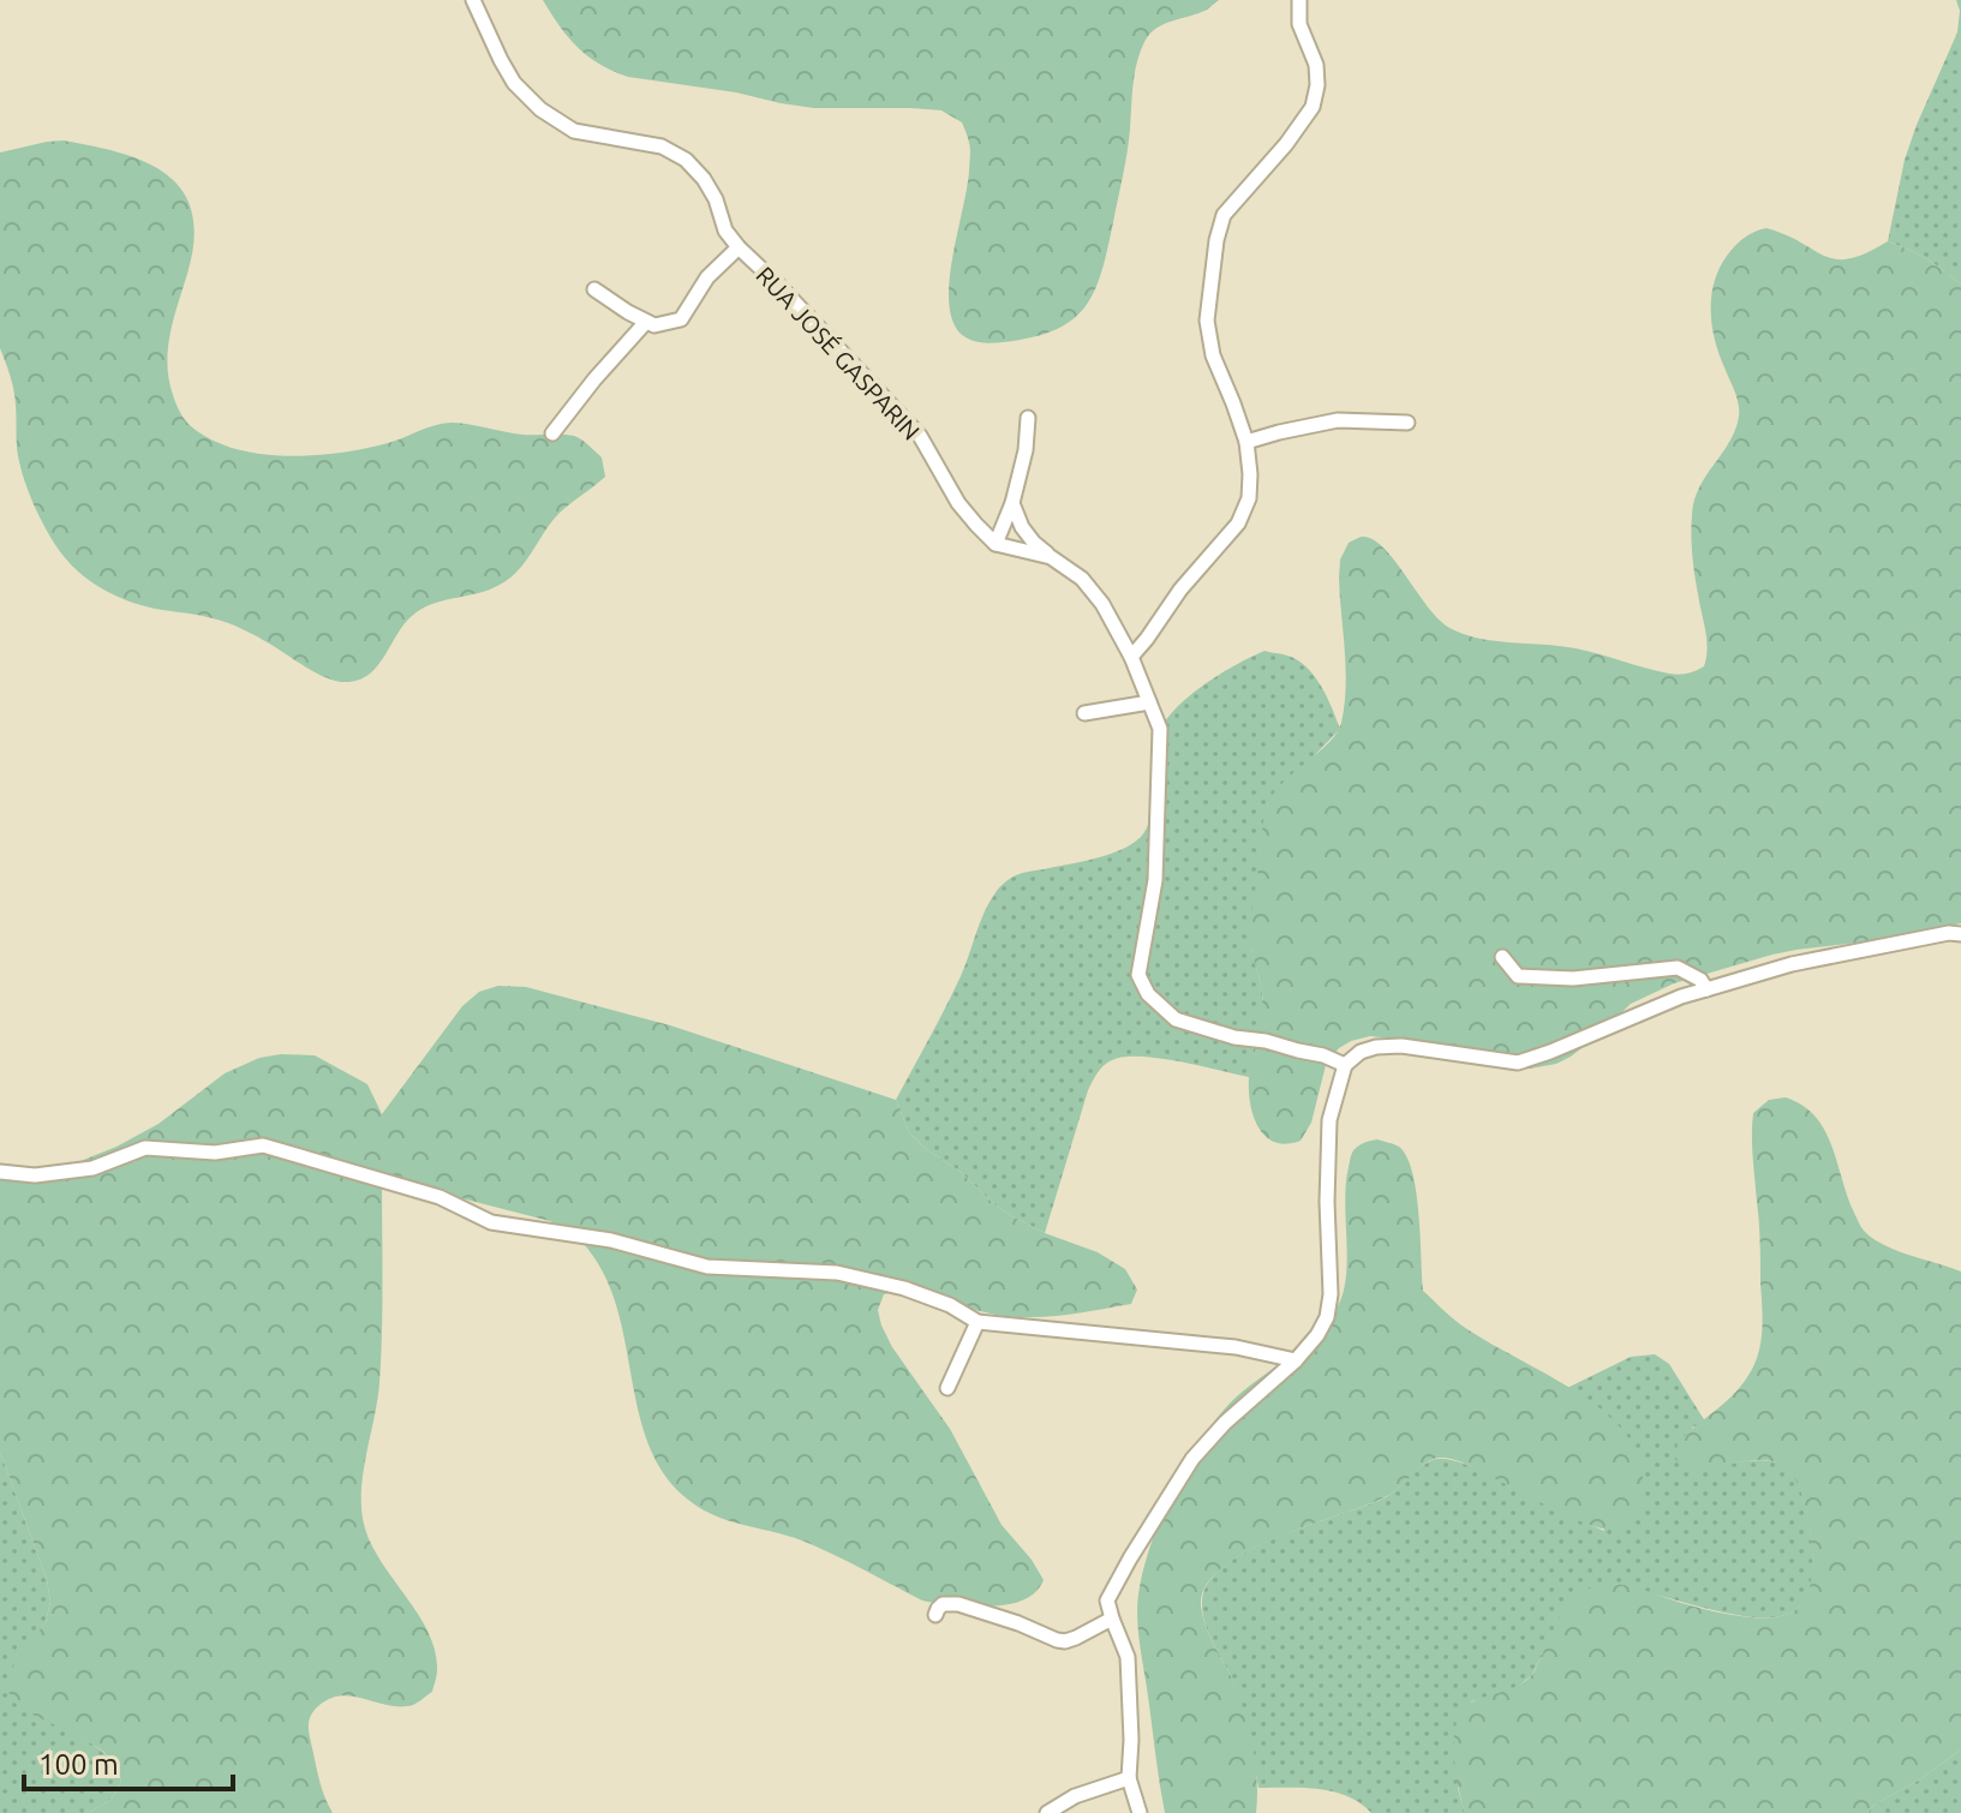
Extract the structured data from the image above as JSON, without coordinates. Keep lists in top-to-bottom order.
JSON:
{
  "streets": {
    "street": ["RUA JOSÉ GASPARIN"]
  },
  "scale_bar": "100 m"
}
